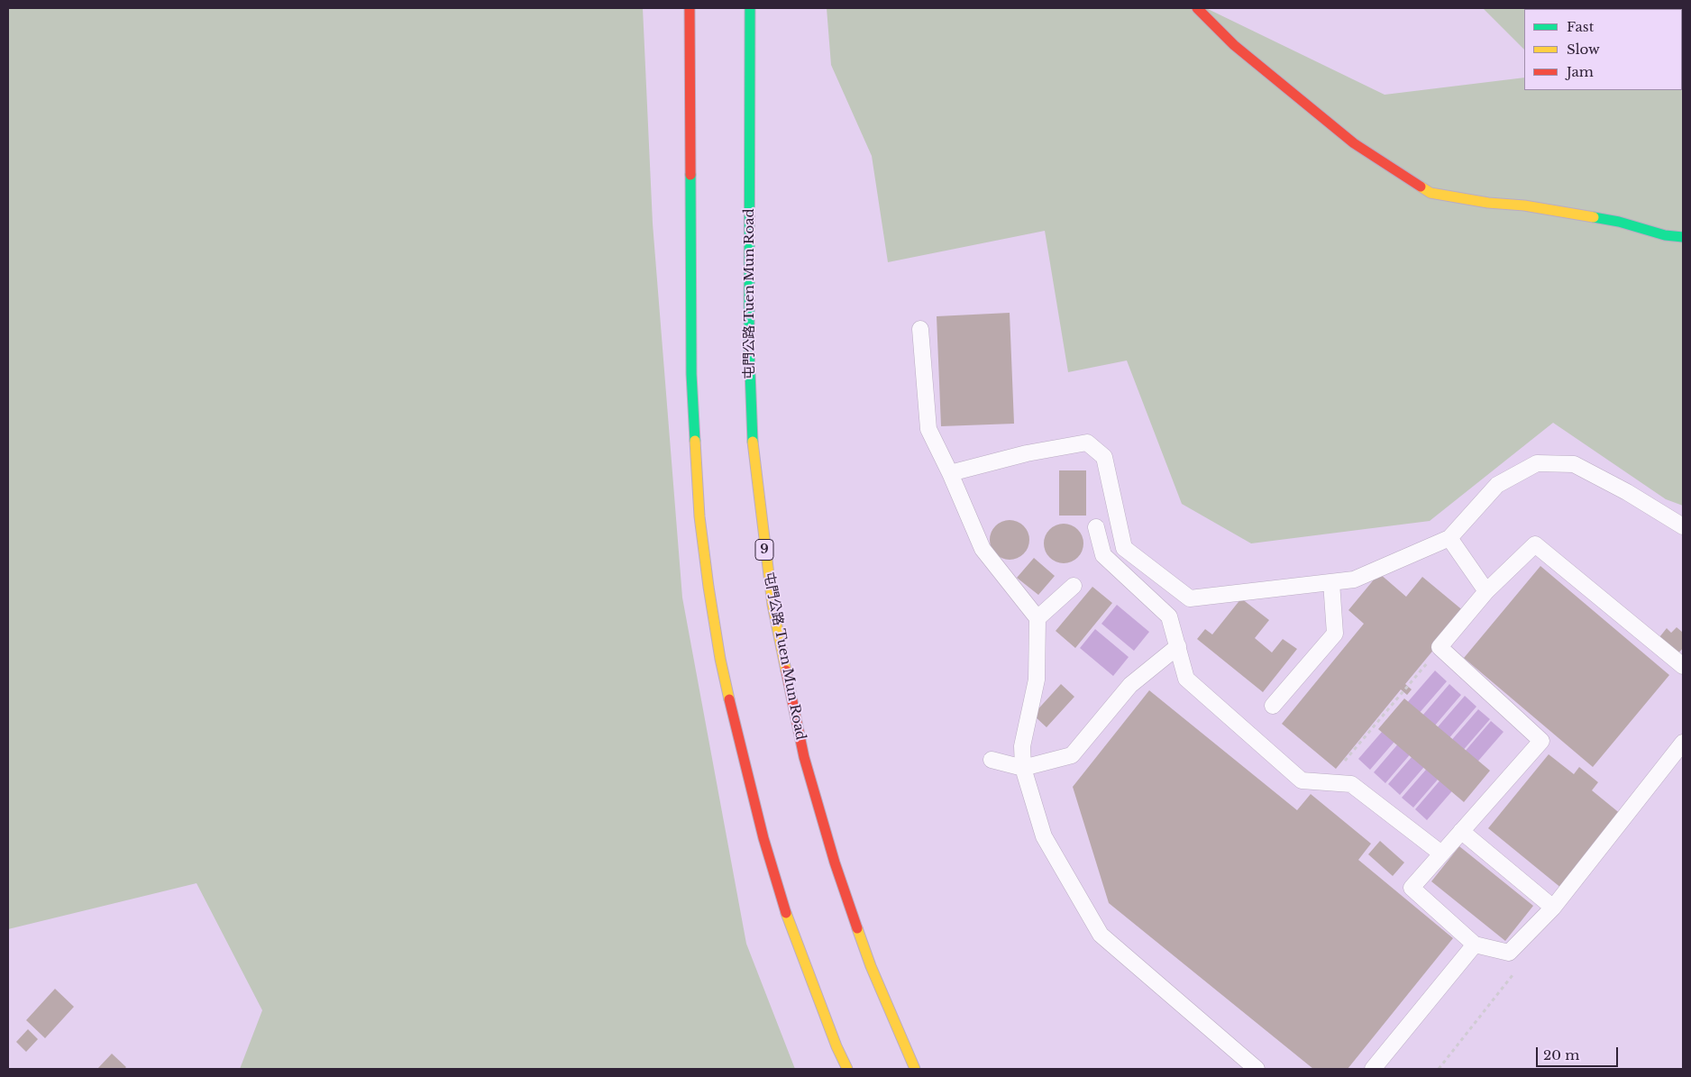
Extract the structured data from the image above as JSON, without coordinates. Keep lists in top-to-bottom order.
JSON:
{
  "streets": {
    "main road": ["屯門公路 Tuen Mun Road", "9"]
  },
  "legend": ["Fast", "Slow", "Jam"],
  "scale_bar": "20 m"
}
